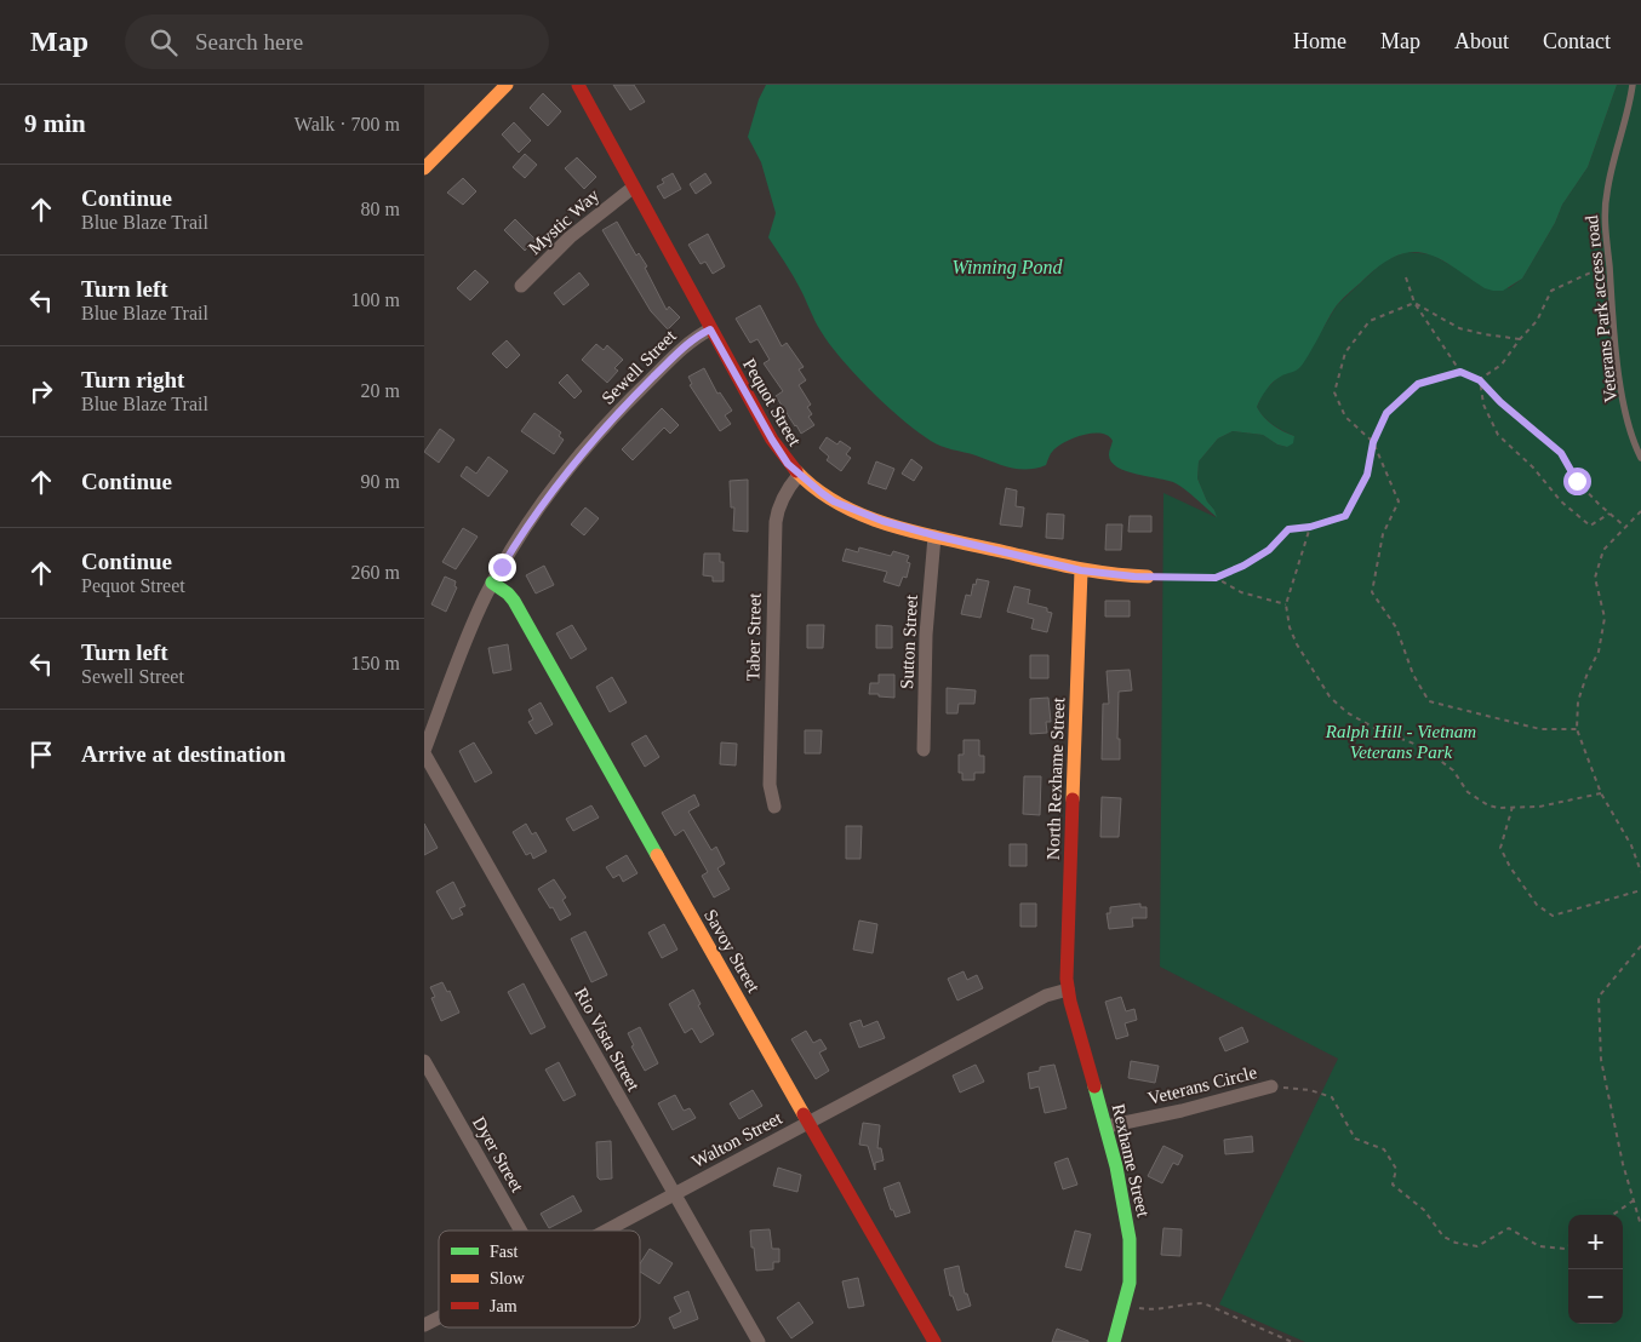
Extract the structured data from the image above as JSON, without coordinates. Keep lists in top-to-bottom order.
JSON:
{
  "streets": {
    "street": [
      "Mystic Way",
      "Sewell Street",
      "Pequot Street",
      "Taber Street",
      "Sutton Street",
      "North Rexhame Street",
      "Savoy Street",
      "Rio Vista Street",
      "Veterans Circle",
      "Walton Street",
      "Dyer Street",
      "Rexhame Street"
    ],
    "lane": ["Veterans Park access road"]
  },
  "crossings": [
    ["Mystic Way", "Pequot Street"],
    ["Sewell Street", "Pequot Street"],
    ["Sewell Street", "Savoy Street"],
    ["Sewell Street", "Rio Vista Street"],
    ["Pequot Street", "Taber Street"],
    ["Pequot Street", "Sutton Street"],
    ["Pequot Street", "North Rexhame Street"],
    ["North Rexhame Street", "Walton Street"],
    ["North Rexhame Street", "Rexhame Street"],
    ["Savoy Street", "Walton Street"],
    ["Rio Vista Street", "Walton Street"],
    ["Veterans Circle", "Rexhame Street"],
    ["Walton Street", "Rexhame Street"]
  ],
  "water": ["Winning Pond"],
  "parks": ["Ralph Hill - Vietnam Veterans Park"],
  "legend": ["Fast", "Slow", "Jam"],
  "page": {
    "header": "Map",
    "search": "Search here",
    "nav": [
      "Home",
      "Map",
      "About",
      "Contact"
    ],
    "heading": ["9 min", "Walk · 700 m"],
    "list": [
      ["Continue", "Blue Blaze Trail", "80 m"],
      ["Turn left", "Blue Blaze Trail", "100 m"],
      ["Turn right", "Blue Blaze Trail", "20 m"],
      ["Continue", "90 m"],
      ["Continue", "Pequot Street", "260 m"],
      ["Turn left", "Sewell Street", "150 m"],
      "Arrive at destination"
    ],
    "map_buttons": ["+", "−"]
  }
}
